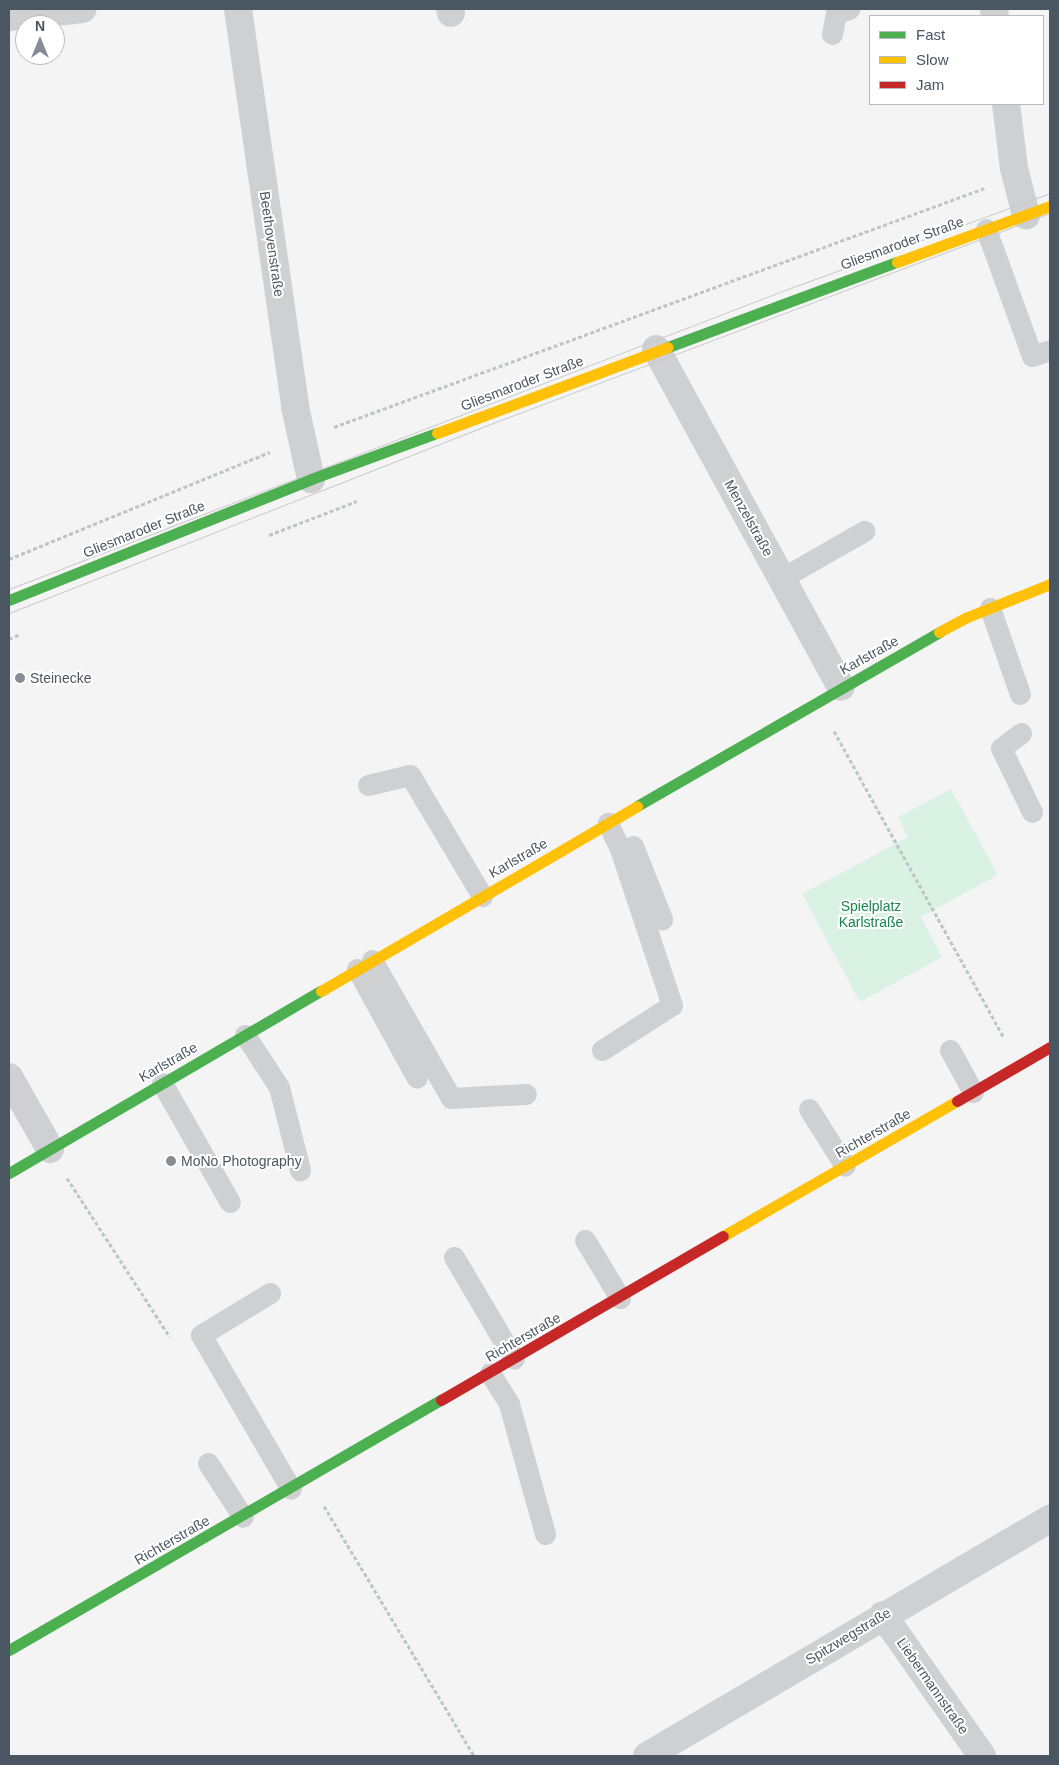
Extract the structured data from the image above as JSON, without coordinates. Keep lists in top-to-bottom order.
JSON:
{
  "streets": {
    "street": [
      "Gliesmaroder Straße",
      "Beethovenstraße",
      "Menzelstraße",
      "Karlstraße",
      "Richterstraße",
      "Spitzwegstraße",
      "Liebermannstraße"
    ]
  },
  "crossings": [
    ["Gliesmaroder Straße", "Beethovenstraße"],
    ["Gliesmaroder Straße", "Menzelstraße"],
    ["Menzelstraße", "Karlstraße"],
    ["Spitzwegstraße", "Liebermannstraße"]
  ],
  "parks": ["Spielplatz Karlstraße"],
  "places": ["Steinecke", "MoNo Photography"],
  "legend": ["Fast", "Slow", "Jam"],
  "north": "top"
}
